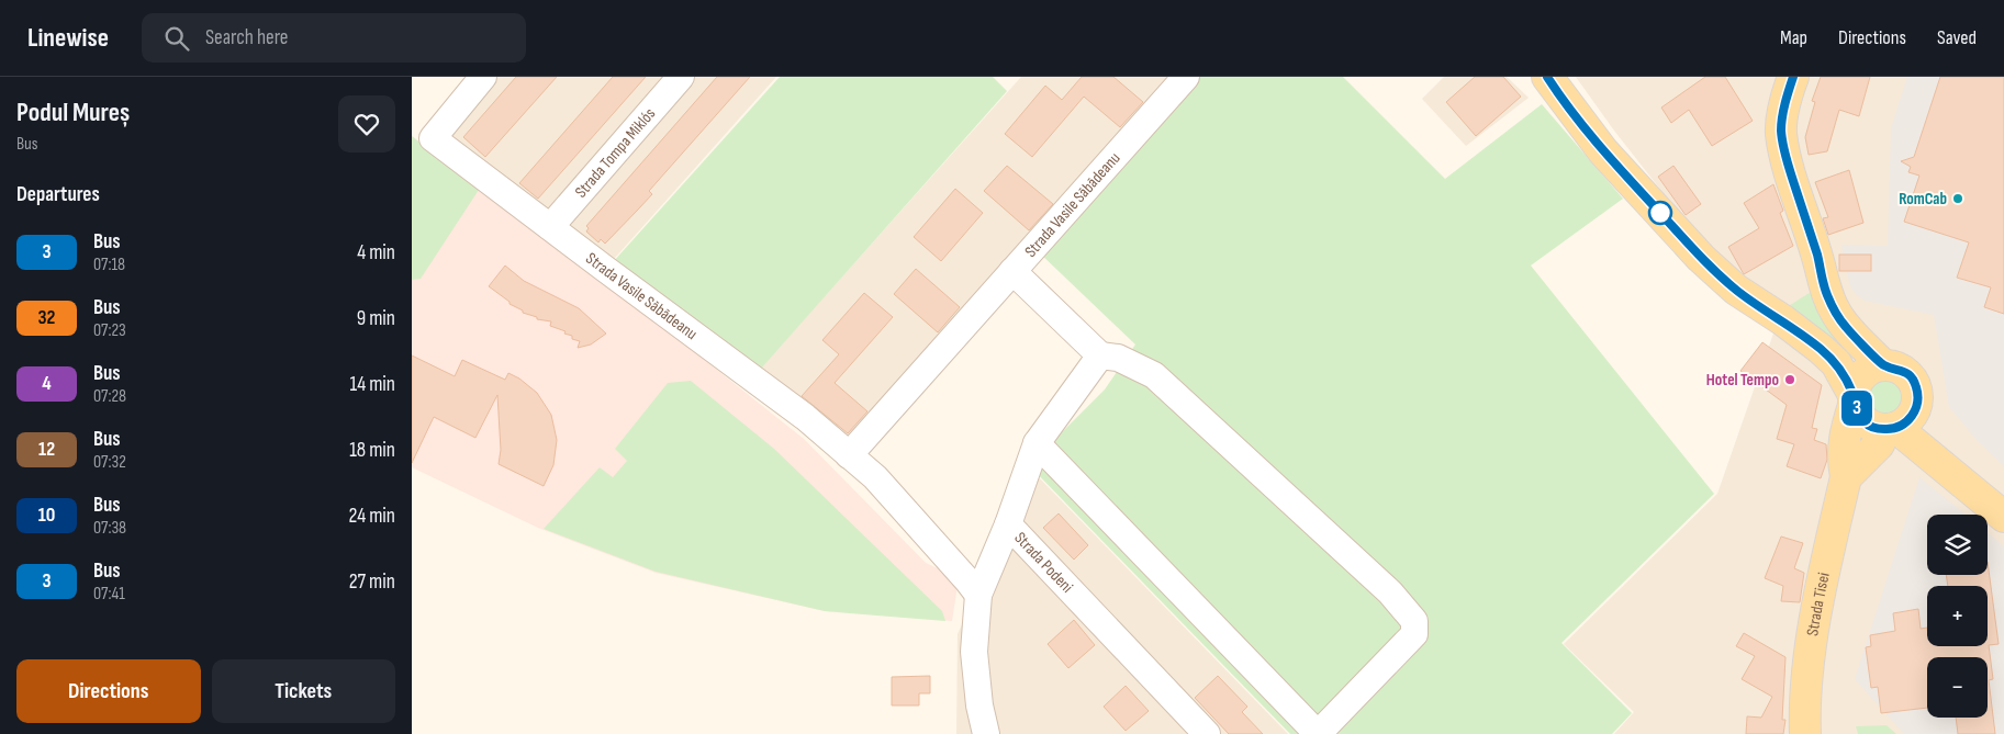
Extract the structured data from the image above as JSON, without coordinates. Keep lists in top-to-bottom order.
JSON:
{
  "streets": {
    "main road": ["Strada Tisei"],
    "street": ["Strada Tompa Miklós", "Strada Vasile Săbădeanu", "Strada Podeni"]
  },
  "crossings": [
    ["Strada Tompa Miklós", "Strada Vasile Săbădeanu"],
    ["Strada Vasile Săbădeanu", "Strada Podeni"]
  ],
  "places": ["RomCab", "Hotel Tempo"],
  "lines": ["bus line 3"],
  "page": {
    "header": "Linewise",
    "search": "Search here",
    "nav": ["Map", "Directions", "Saved"],
    "heading": [
      ["Podul Mureș", "Bus"],
      "Departures"
    ],
    "on_map": "3",
    "list": [
      {
        "mark": "3",
        "name": "Bus",
        "note": "07:18",
        "value": "4 min"
      },
      {
        "mark": "32",
        "name": "Bus",
        "note": "07:23",
        "value": "9 min"
      },
      {
        "mark": "4",
        "name": "Bus",
        "note": "07:28",
        "value": "14 min"
      },
      {
        "mark": "12",
        "name": "Bus",
        "note": "07:32",
        "value": "18 min"
      },
      {
        "mark": "10",
        "name": "Bus",
        "note": "07:38",
        "value": "24 min"
      },
      {
        "mark": "3",
        "name": "Bus",
        "note": "07:41",
        "value": "27 min"
      }
    ],
    "map_buttons": ["+", "−"],
    "buttons": ["Directions", "Tickets"]
  }
}
